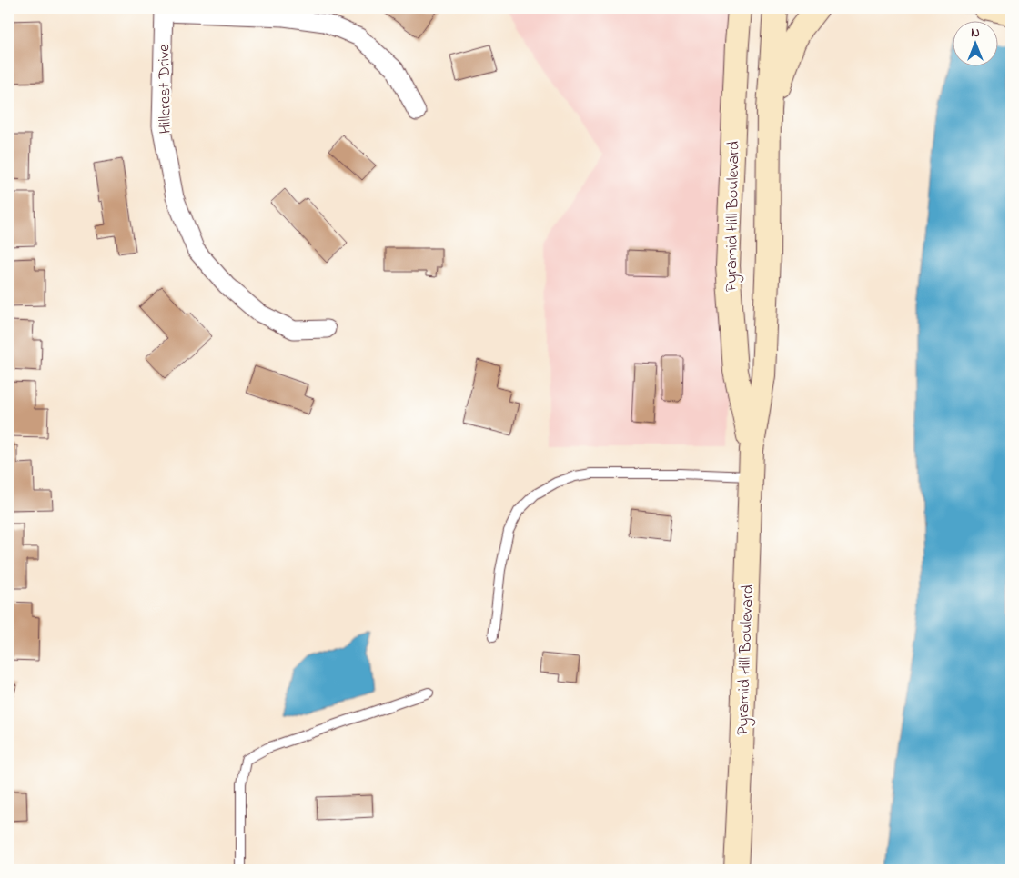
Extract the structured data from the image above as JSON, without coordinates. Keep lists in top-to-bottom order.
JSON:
{
  "streets": {
    "main road": ["Pyramid Hill Boulevard"],
    "street": ["Hillcrest Drive"]
  },
  "north": "top"
}
